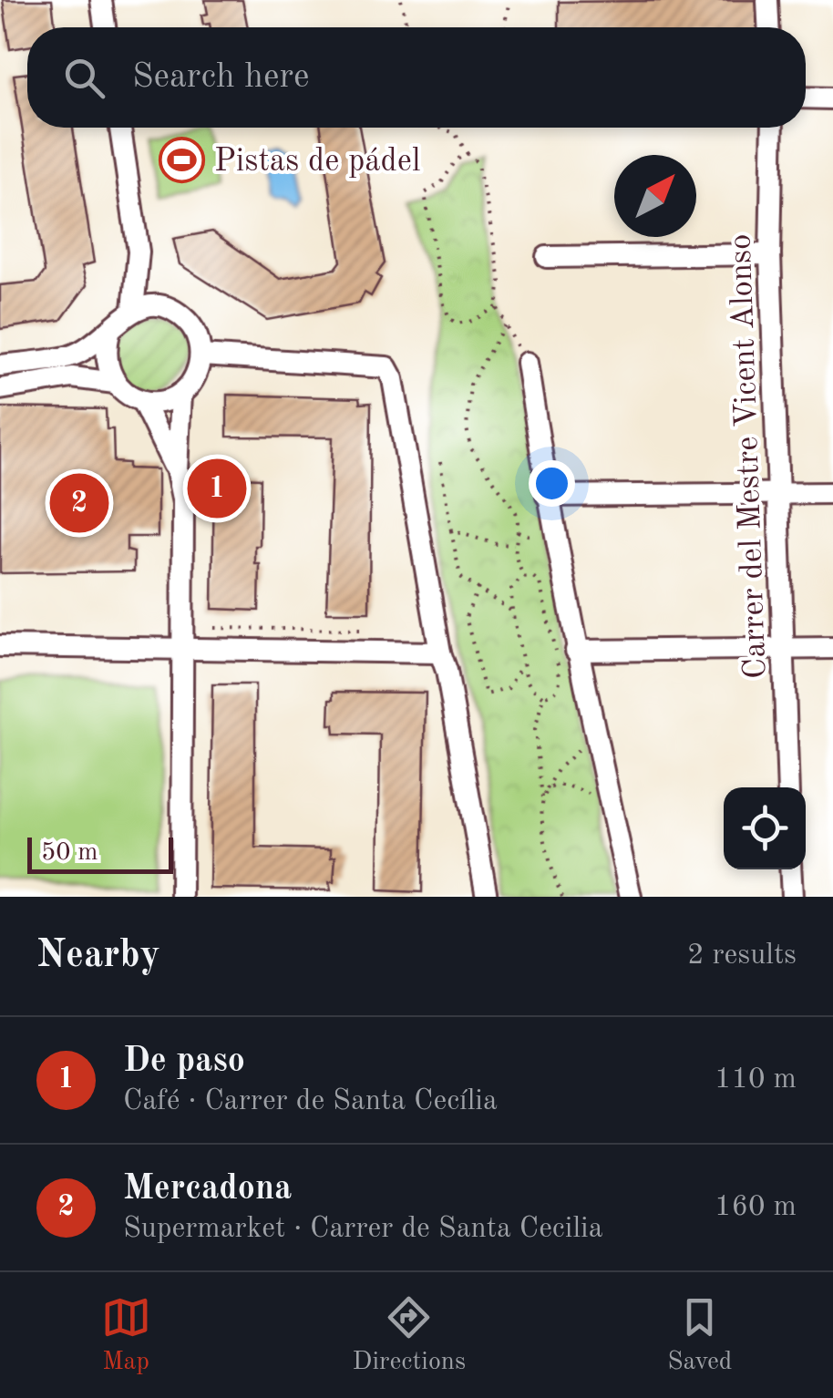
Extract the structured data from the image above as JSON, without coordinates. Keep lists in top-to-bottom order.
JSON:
{
  "streets": {
    "street": ["Carrer del Mestre Vicent Alonso"]
  },
  "places": {
    "sports": ["Pistas de pádel"]
  },
  "scale_bar": "50 m",
  "north": "top right",
  "page": {
    "search": "Search here",
    "pins": ["1", "2"],
    "scale": "50 m",
    "heading": ["Nearby", "2 results"],
    "list": [
      {
        "mark": "1",
        "name": "De paso",
        "note": "Café · Carrer de Santa Cecília",
        "value": "110 m"
      },
      {
        "mark": "2",
        "name": "Mercadona",
        "note": "Supermarket · Carrer de Santa Cecilia",
        "value": "160 m"
      }
    ],
    "nav": ["Map", "Directions", "Saved"]
  }
}
